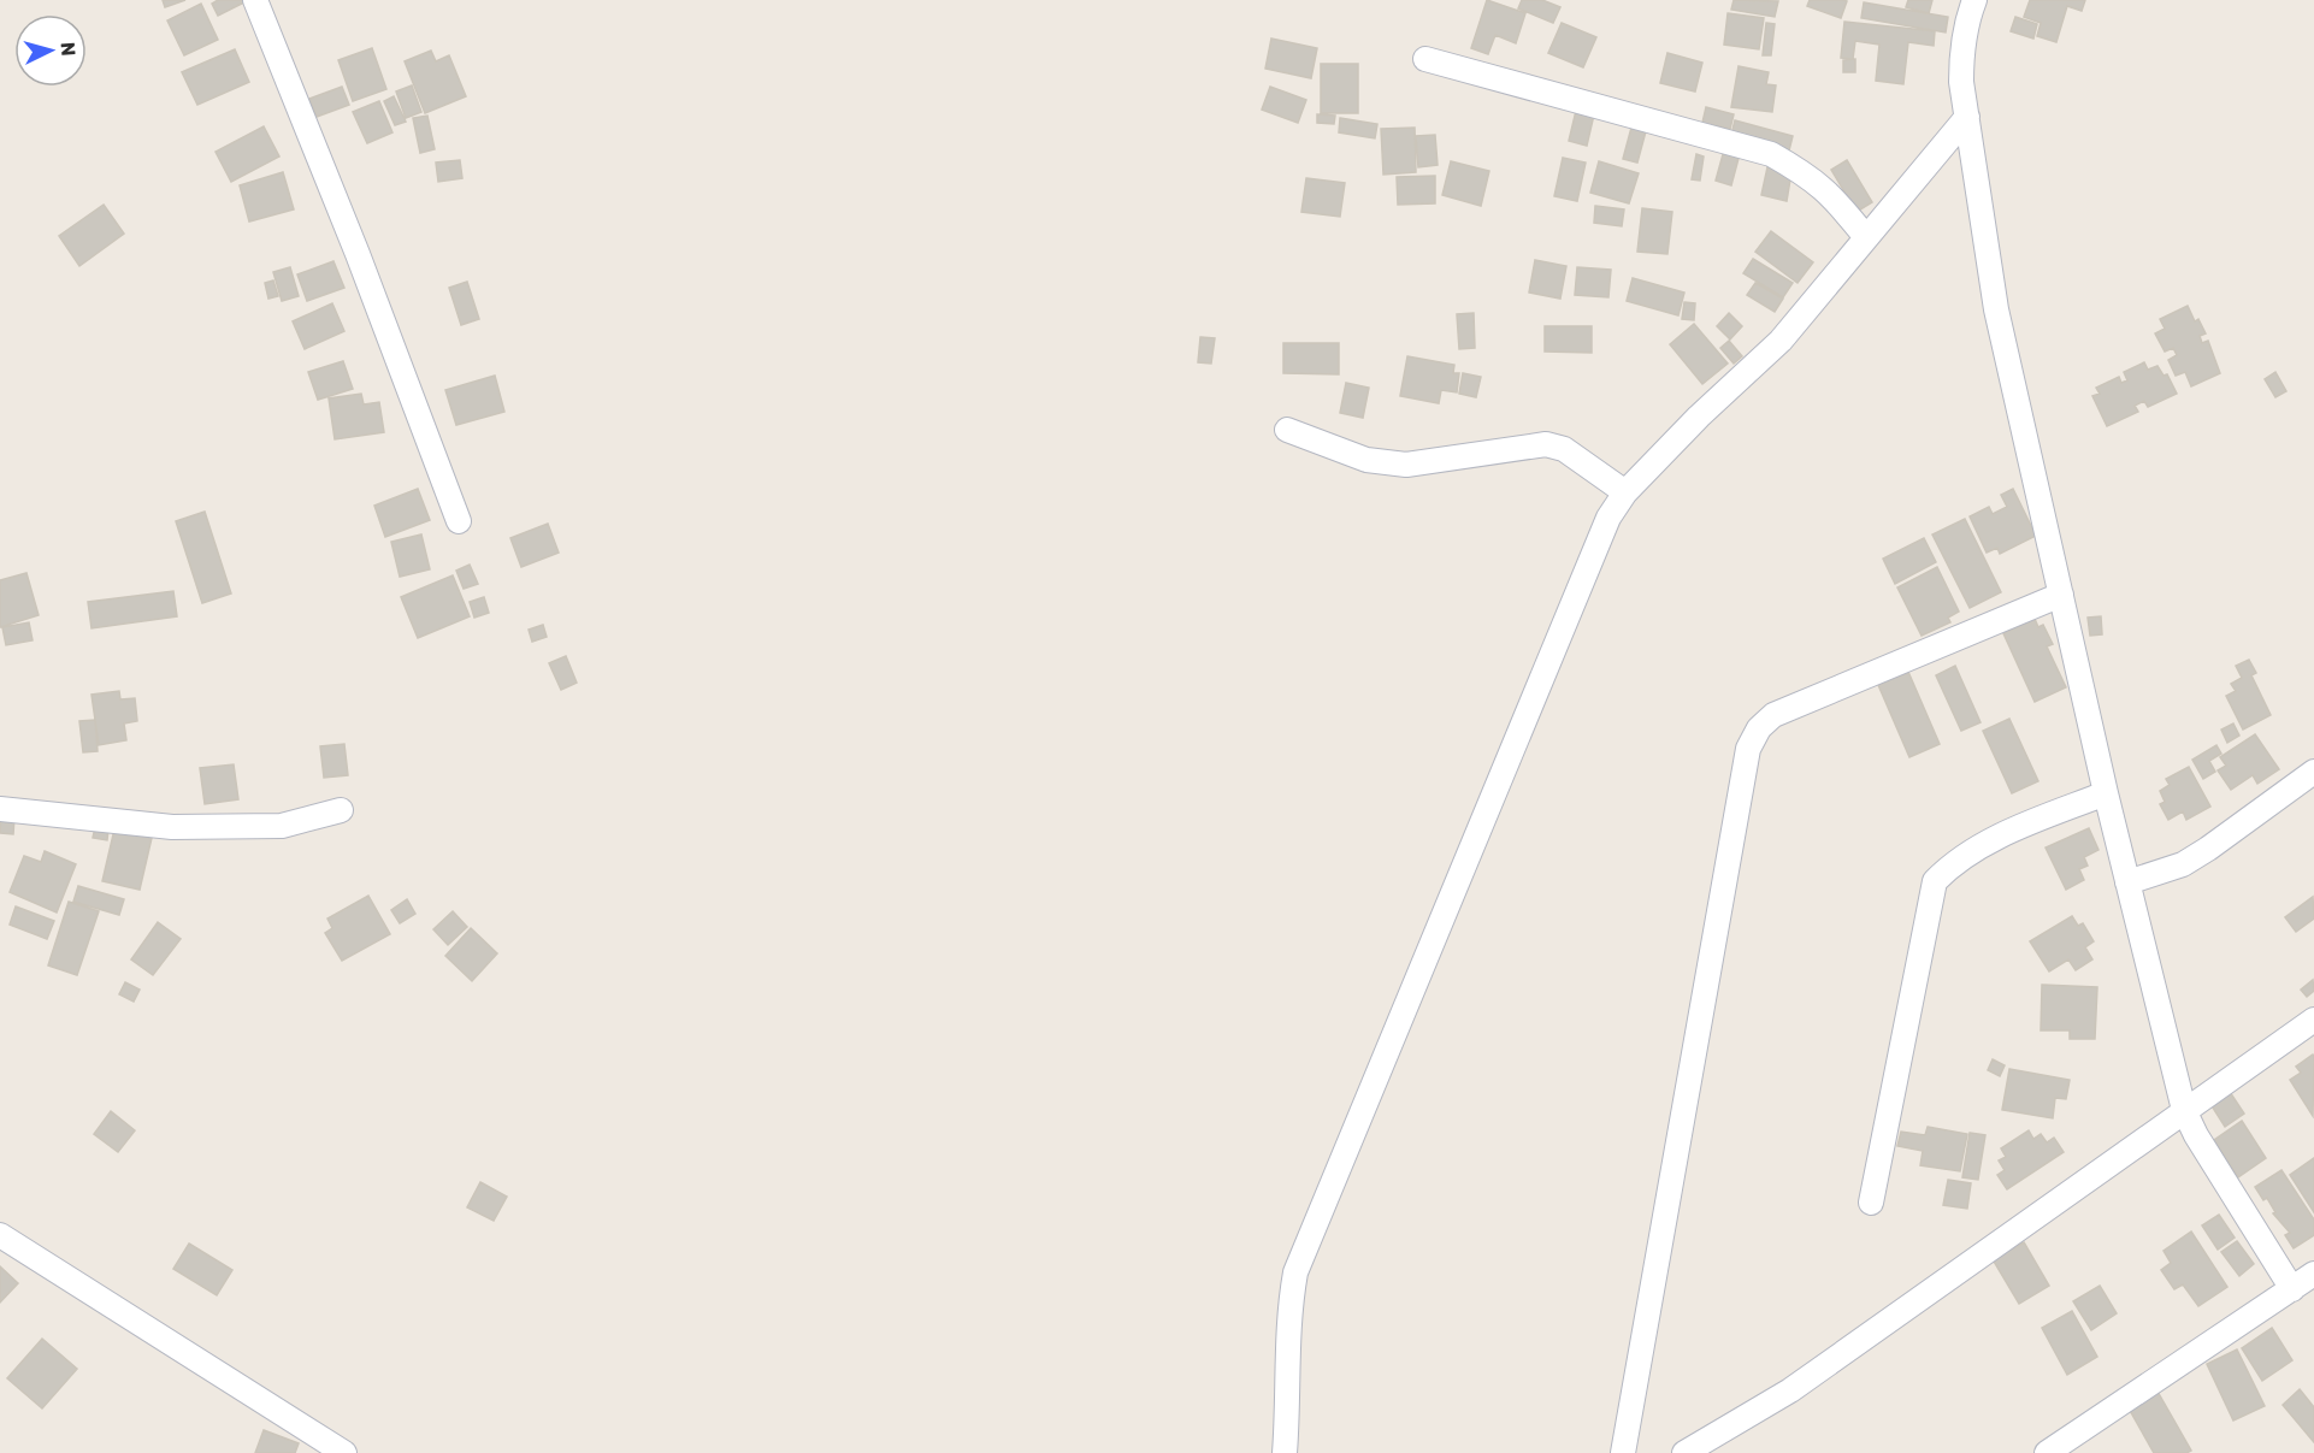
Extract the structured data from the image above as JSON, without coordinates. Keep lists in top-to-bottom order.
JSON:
{
  "north": "right"
}
